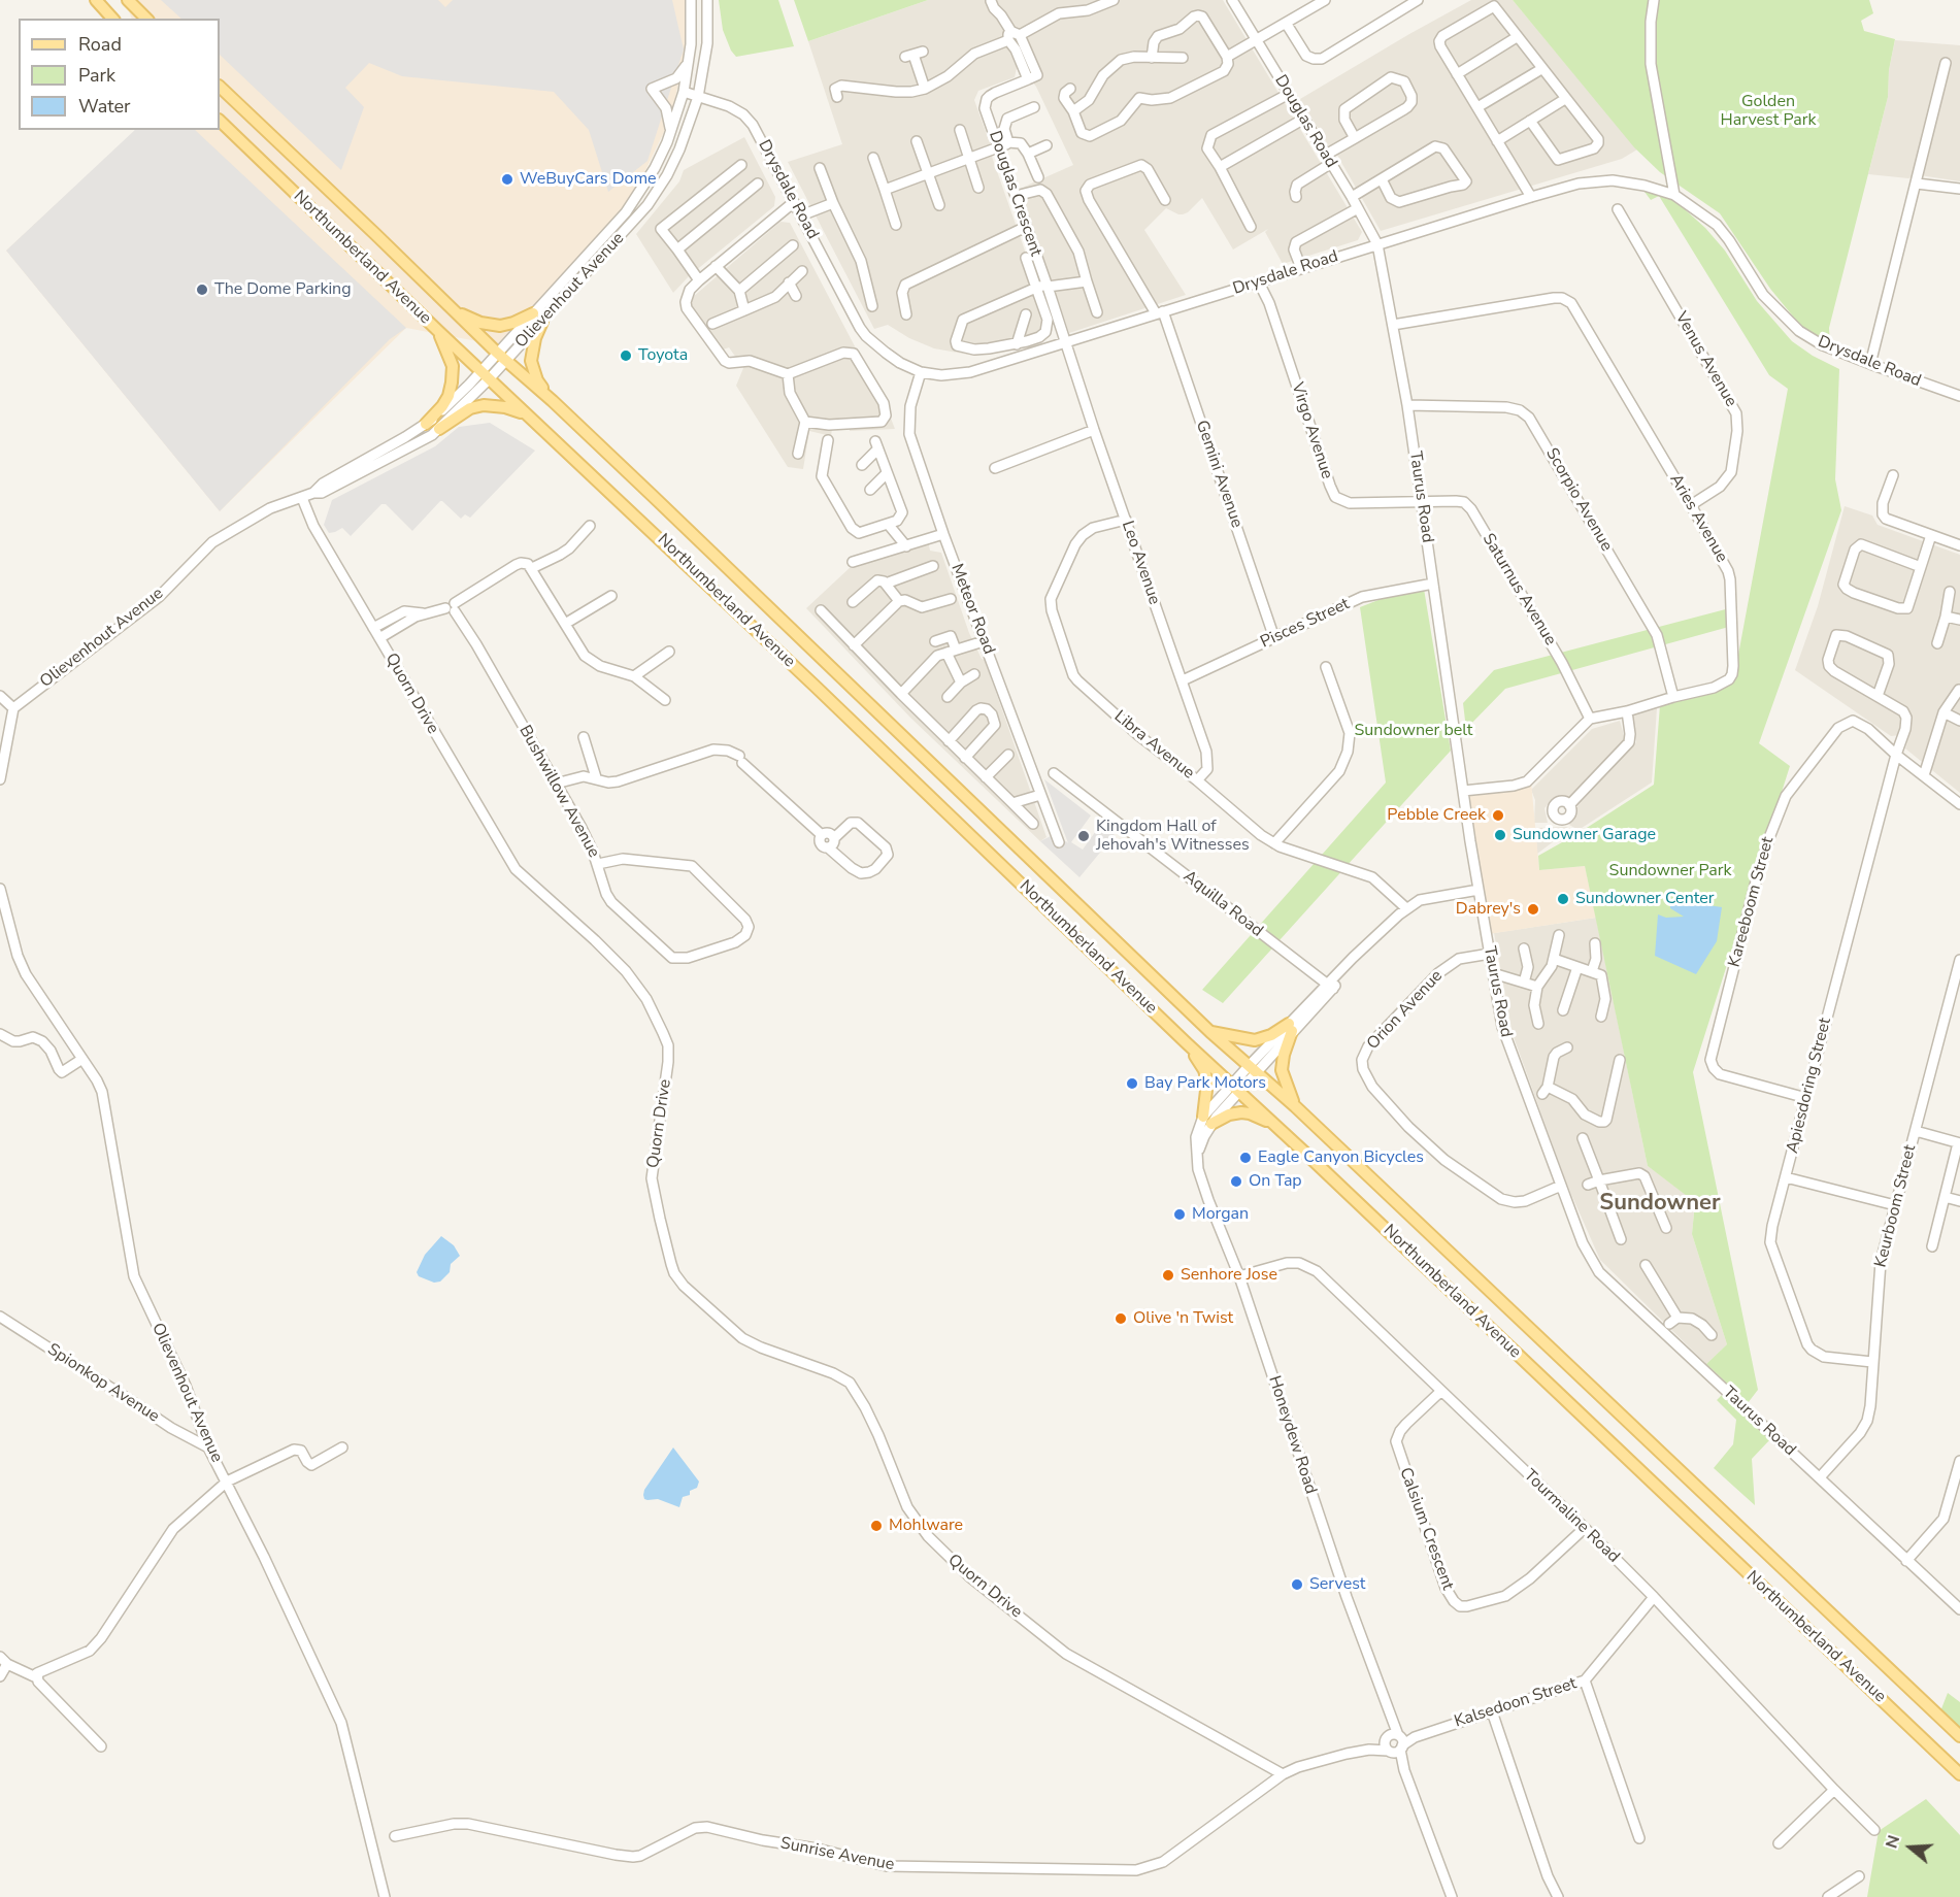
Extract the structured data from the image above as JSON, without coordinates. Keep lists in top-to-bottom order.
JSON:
{
  "streets": {
    "main road": ["Northumberland Avenue"],
    "street": [
      "Douglas Road",
      "Drysdale Road",
      "Douglas Crescent",
      "Olievenhout Avenue",
      "Venus Avenue",
      "Virgo Avenue",
      "Gemini Avenue",
      "Taurus Road",
      "Scorpio Avenue",
      "Aries Avenue",
      "Leo Avenue",
      "Saturnus Avenue",
      "Meteor Road",
      "Pisces Street",
      "Quorn Drive",
      "Libra Avenue",
      "Bushwillow Avenue",
      "Kareeboom Street",
      "Aquilla Road",
      "Orion Avenue",
      "Apiesdoring Street",
      "Keurboom Street",
      "Spionkop Avenue",
      "Honeydew Road",
      "Tourmaline Road",
      "Calsium Crescent",
      "Kalsedoon Street",
      "Sunrise Avenue"
    ]
  },
  "crossings": [
    ["Douglas Road", "Drysdale Road"],
    ["Douglas Road", "Taurus Road"],
    ["Drysdale Road", "Douglas Crescent"],
    ["Drysdale Road", "Olievenhout Avenue"],
    ["Drysdale Road", "Virgo Avenue"],
    ["Drysdale Road", "Gemini Avenue"],
    ["Drysdale Road", "Taurus Road"],
    ["Drysdale Road", "Leo Avenue"],
    ["Drysdale Road", "Meteor Road"],
    ["Douglas Crescent", "Leo Avenue"],
    ["Northumberland Avenue", "Olievenhout Avenue"],
    ["Northumberland Avenue", "Honeydew Road"],
    ["Olievenhout Avenue", "Quorn Drive"],
    ["Olievenhout Avenue", "Spionkop Avenue"],
    ["Venus Avenue", "Aries Avenue"],
    ["Virgo Avenue", "Taurus Road"],
    ["Virgo Avenue", "Saturnus Avenue"],
    ["Gemini Avenue", "Pisces Street"],
    ["Taurus Road", "Scorpio Avenue"],
    ["Taurus Road", "Aries Avenue"],
    ["Taurus Road", "Saturnus Avenue"],
    ["Taurus Road", "Pisces Street"],
    ["Taurus Road", "Orion Avenue"],
    ["Taurus Road", "Keurboom Street"],
    ["Taurus Road", "Honeydew Road"],
    ["Scorpio Avenue", "Aries Avenue"],
    ["Aries Avenue", "Saturnus Avenue"],
    ["Leo Avenue", "Pisces Street"],
    ["Leo Avenue", "Libra Avenue"],
    ["Quorn Drive", "Sunrise Avenue"],
    ["Libra Avenue", "Honeydew Road"],
    ["Kareeboom Street", "Apiesdoring Street"],
    ["Aquilla Road", "Honeydew Road"],
    ["Apiesdoring Street", "Keurboom Street"],
    ["Honeydew Road", "Tourmaline Road"],
    ["Honeydew Road", "Kalsedoon Street"],
    ["Honeydew Road", "Sunrise Avenue"],
    ["Tourmaline Road", "Calsium Crescent"],
    ["Tourmaline Road", "Kalsedoon Street"],
    ["Kalsedoon Street", "Sunrise Avenue"]
  ],
  "districts": ["Sundowner"],
  "parks": ["Golden Harvest Park", "Sundowner belt", "Sundowner Park"],
  "places": [
    "WeBuyCars Dome",
    "The Dome Parking",
    "Toyota",
    "Pebble Creek",
    "Sundowner Garage",
    "Kingdom Hall of Jehovah's Witnesses",
    "Sundowner Center",
    "Dabrey's",
    "Bay Park Motors",
    "Eagle Canyon Bicycles",
    "On Tap",
    "Morgan",
    "Senhore Jose",
    "Olive 'n Twist",
    "Mohlware",
    "Servest"
  ],
  "legend": ["Road", "Park", "Water"],
  "north": "left"
}
